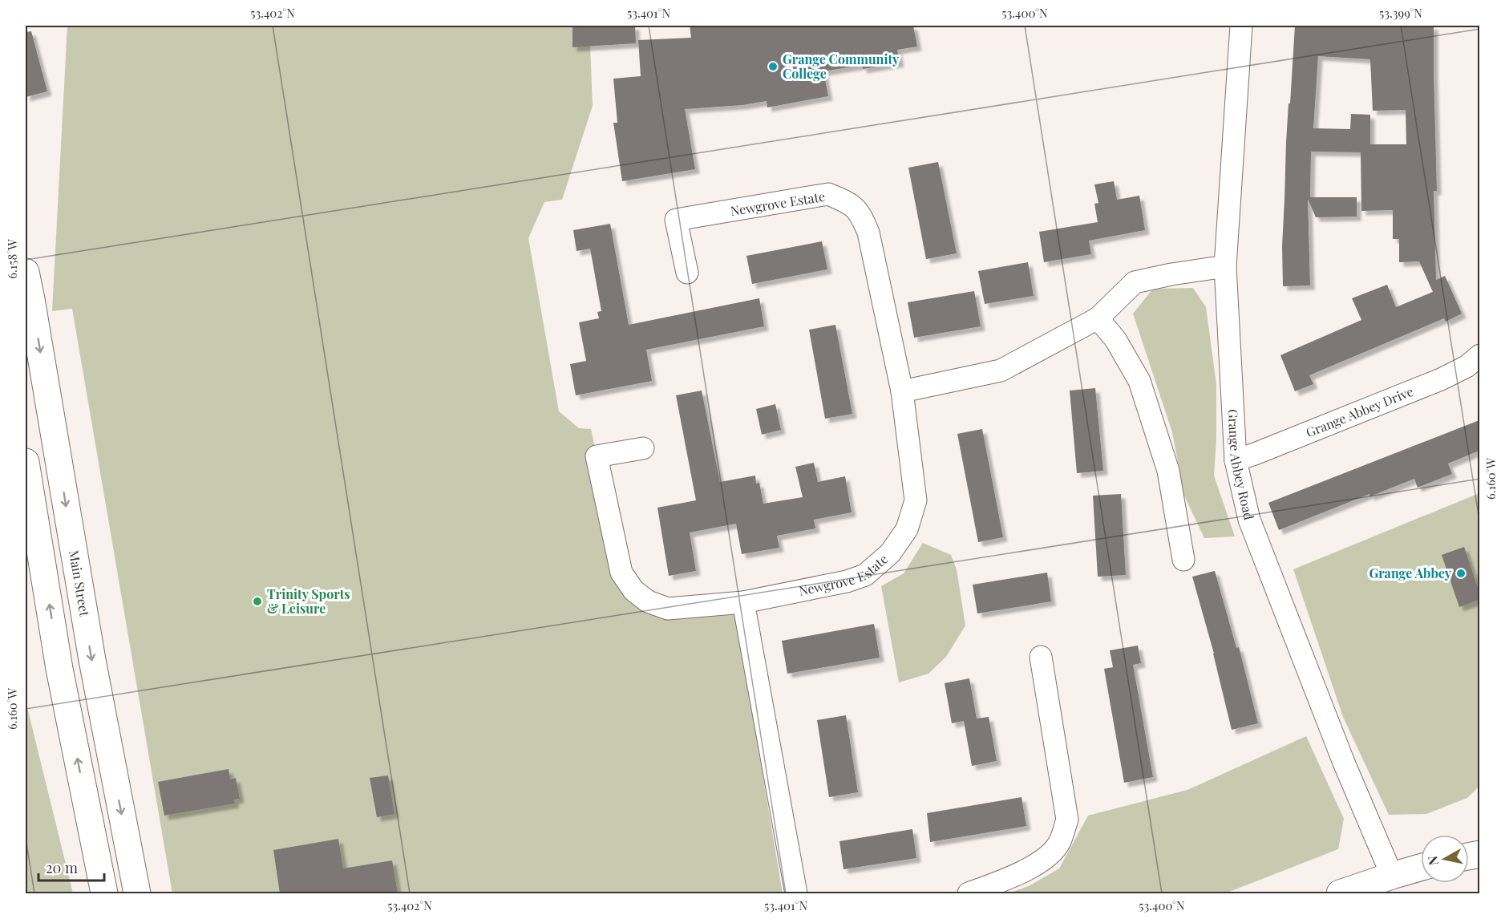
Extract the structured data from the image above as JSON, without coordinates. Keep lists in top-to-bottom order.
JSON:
{
  "streets": {
    "street": [
      "Newgrove Estate",
      "Grange Abbey Drive",
      "Grange Abbey Road",
      "Main Street"
    ]
  },
  "crossings": [
    ["Grange Abbey Drive", "Grange Abbey Road"]
  ],
  "places": ["Grange Community College", "Grange Abbey", "Trinity Sports & Leisure"],
  "scale_bar": "20 m",
  "north": "left",
  "coordinates": [
    "53.402°N",
    "53.401°N",
    "53.400°N",
    "53.399°N",
    "6.158°W",
    "6.160°W"
  ]
}
